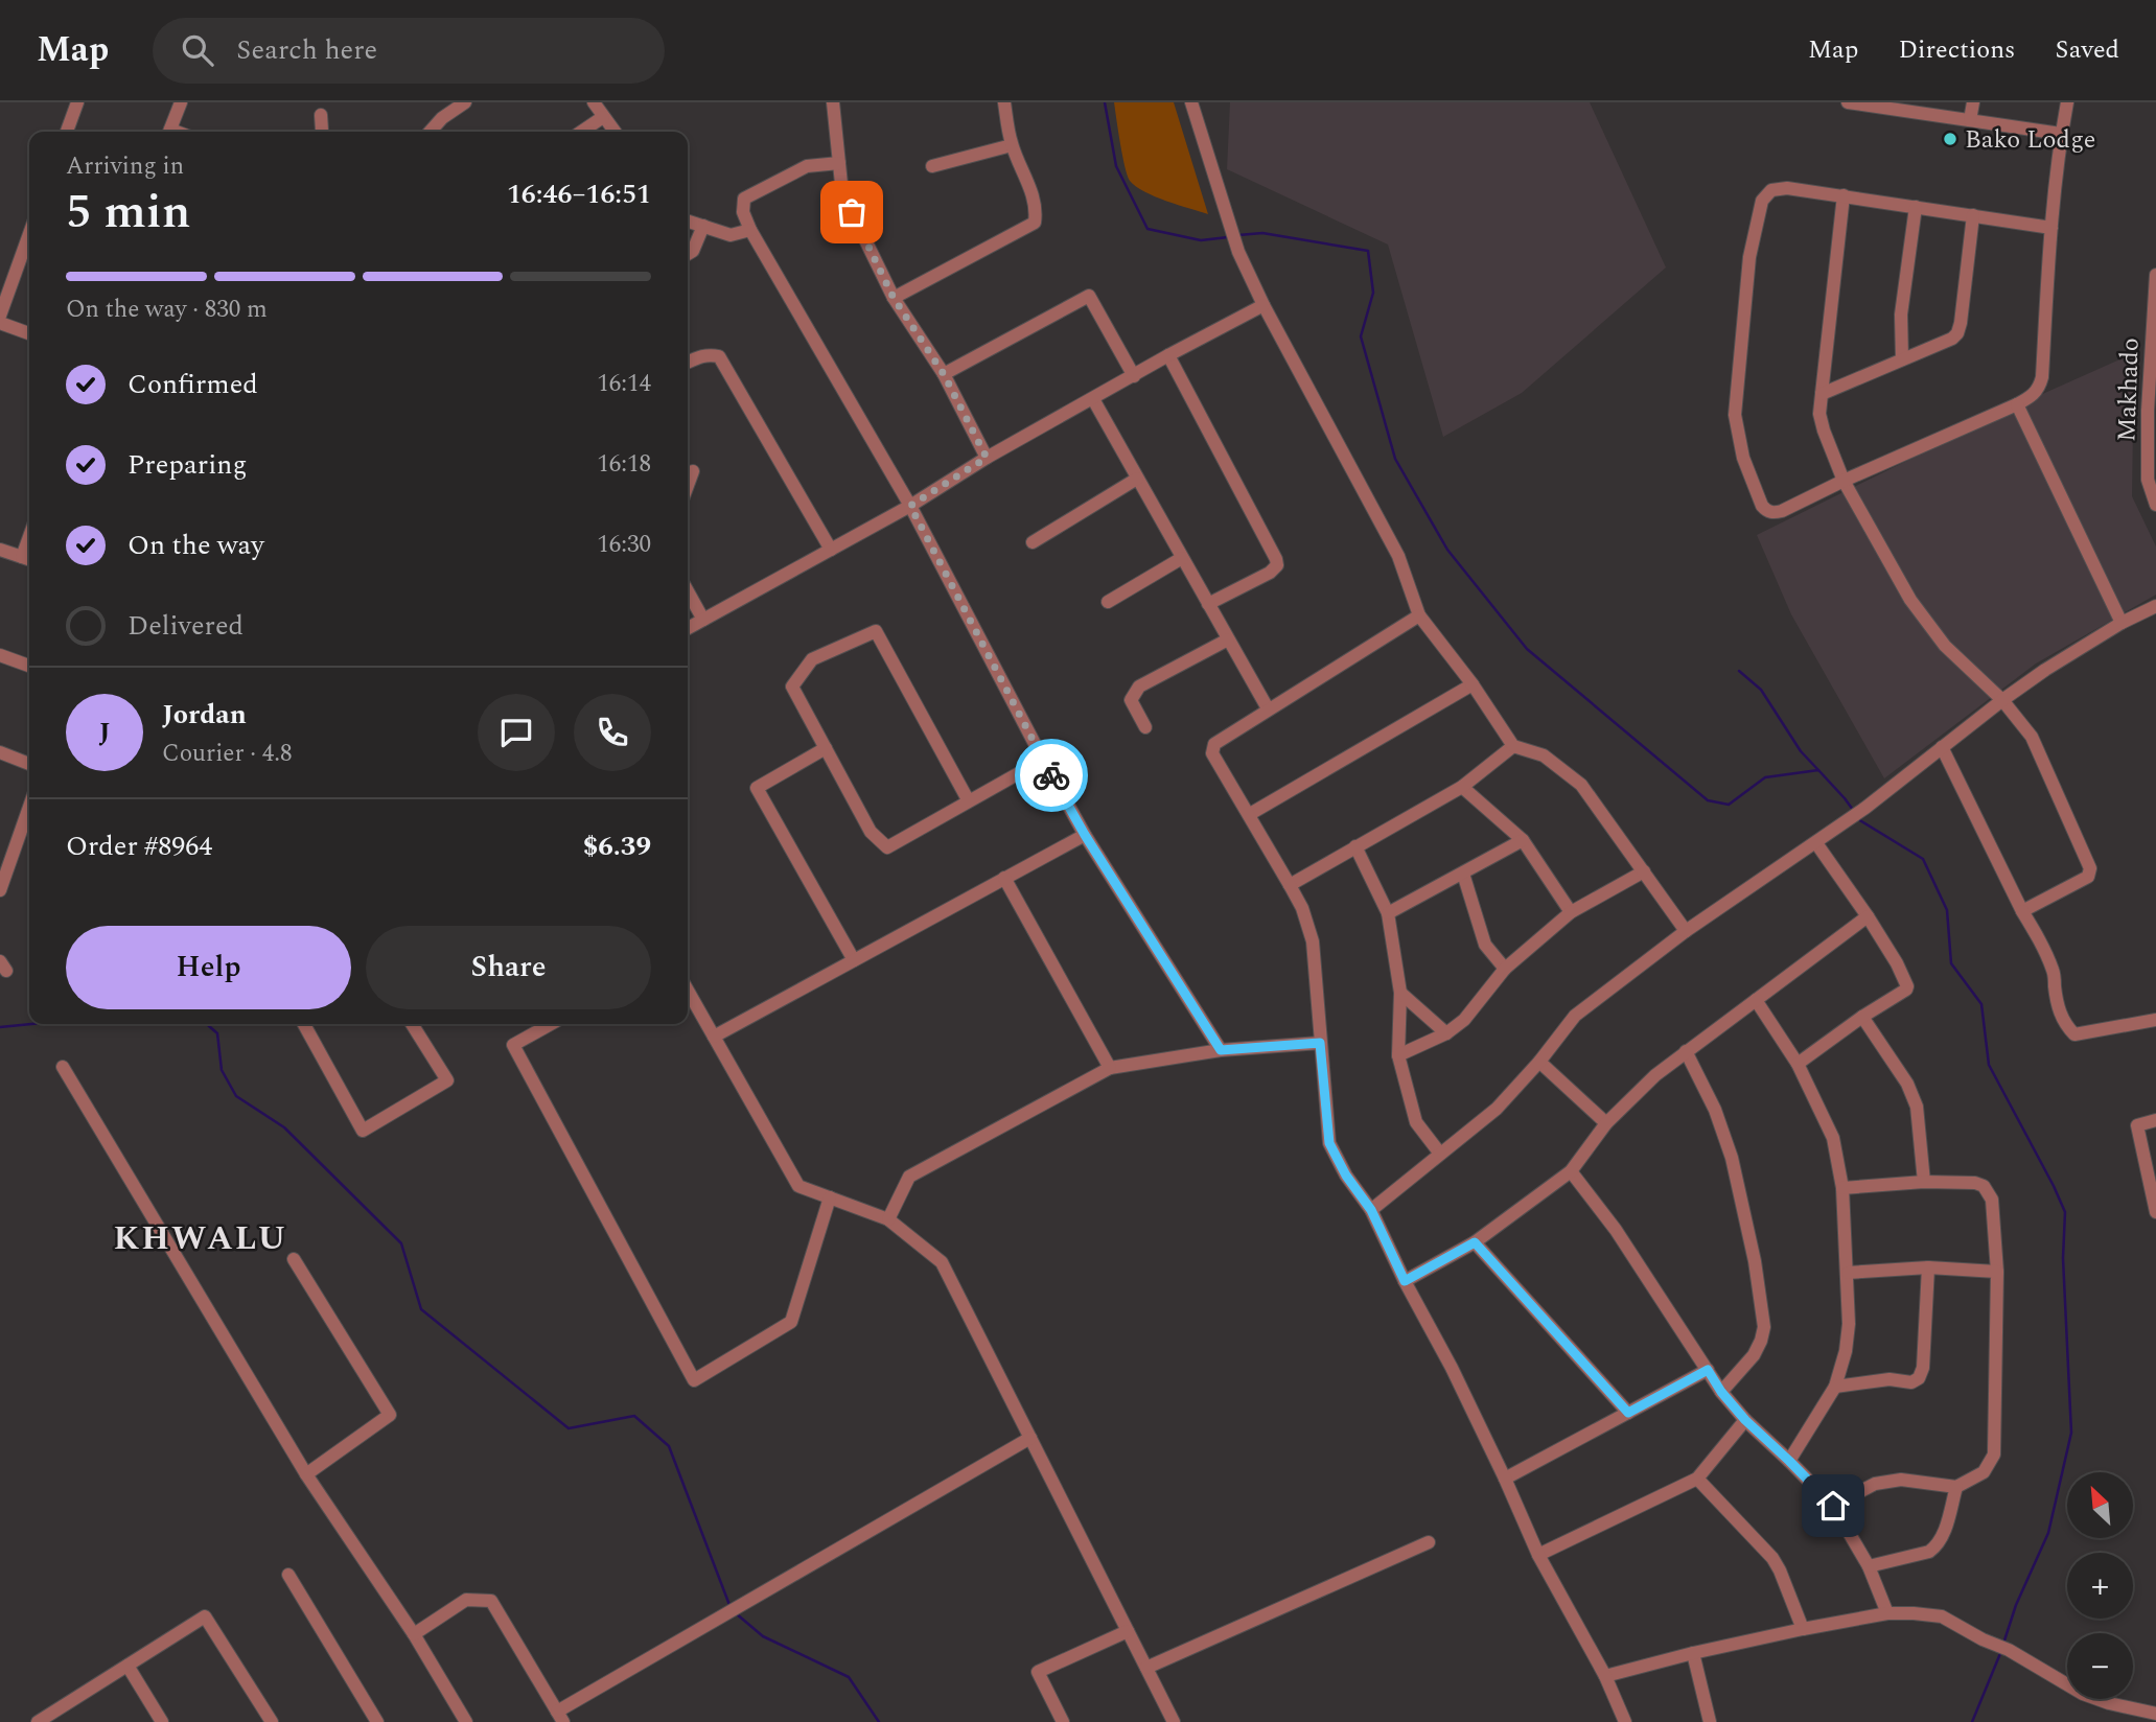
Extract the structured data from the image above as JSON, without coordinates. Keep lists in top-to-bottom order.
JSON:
{
  "streets": {
    "street": ["Makhado"]
  },
  "districts": ["KHWALU"],
  "places": ["Bako Lodge"],
  "north": "top left",
  "page": {
    "header": "Map",
    "search": "Search here",
    "nav": ["Map", "Directions", "Saved"],
    "heading": ["5 min", "Arriving in", "16:46–16:51"],
    "panel": [
      "Jordan",
      "Courier · 4.8",
      "Order #8964",
      "$6.39"
    ],
    "bar": "On the way · 830 m",
    "list": [
      ["Confirmed", "16:14"],
      ["Preparing", "16:18"],
      ["On the way", "16:30"],
      "Delivered"
    ],
    "round": "J",
    "buttons": ["Help", "Share"],
    "map_buttons": ["+", "−"]
  }
}
